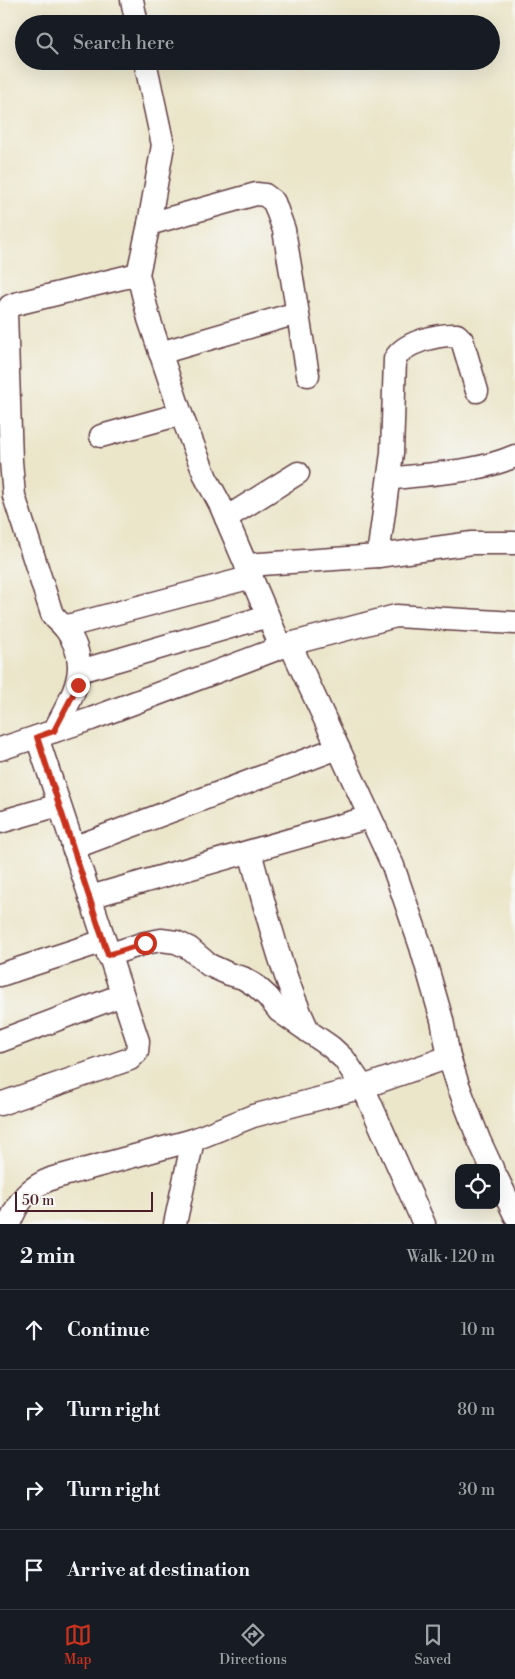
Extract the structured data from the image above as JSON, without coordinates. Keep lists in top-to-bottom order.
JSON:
{
  "scale_bar": "50 m",
  "page": {
    "search": "Search here",
    "scale": "50 m",
    "heading": ["2 min", "Walk · 120 m"],
    "list": [
      ["Continue", "10 m"],
      ["Turn right", "80 m"],
      ["Turn right", "30 m"],
      "Arrive at destination"
    ],
    "nav": ["Map", "Directions", "Saved"]
  }
}
